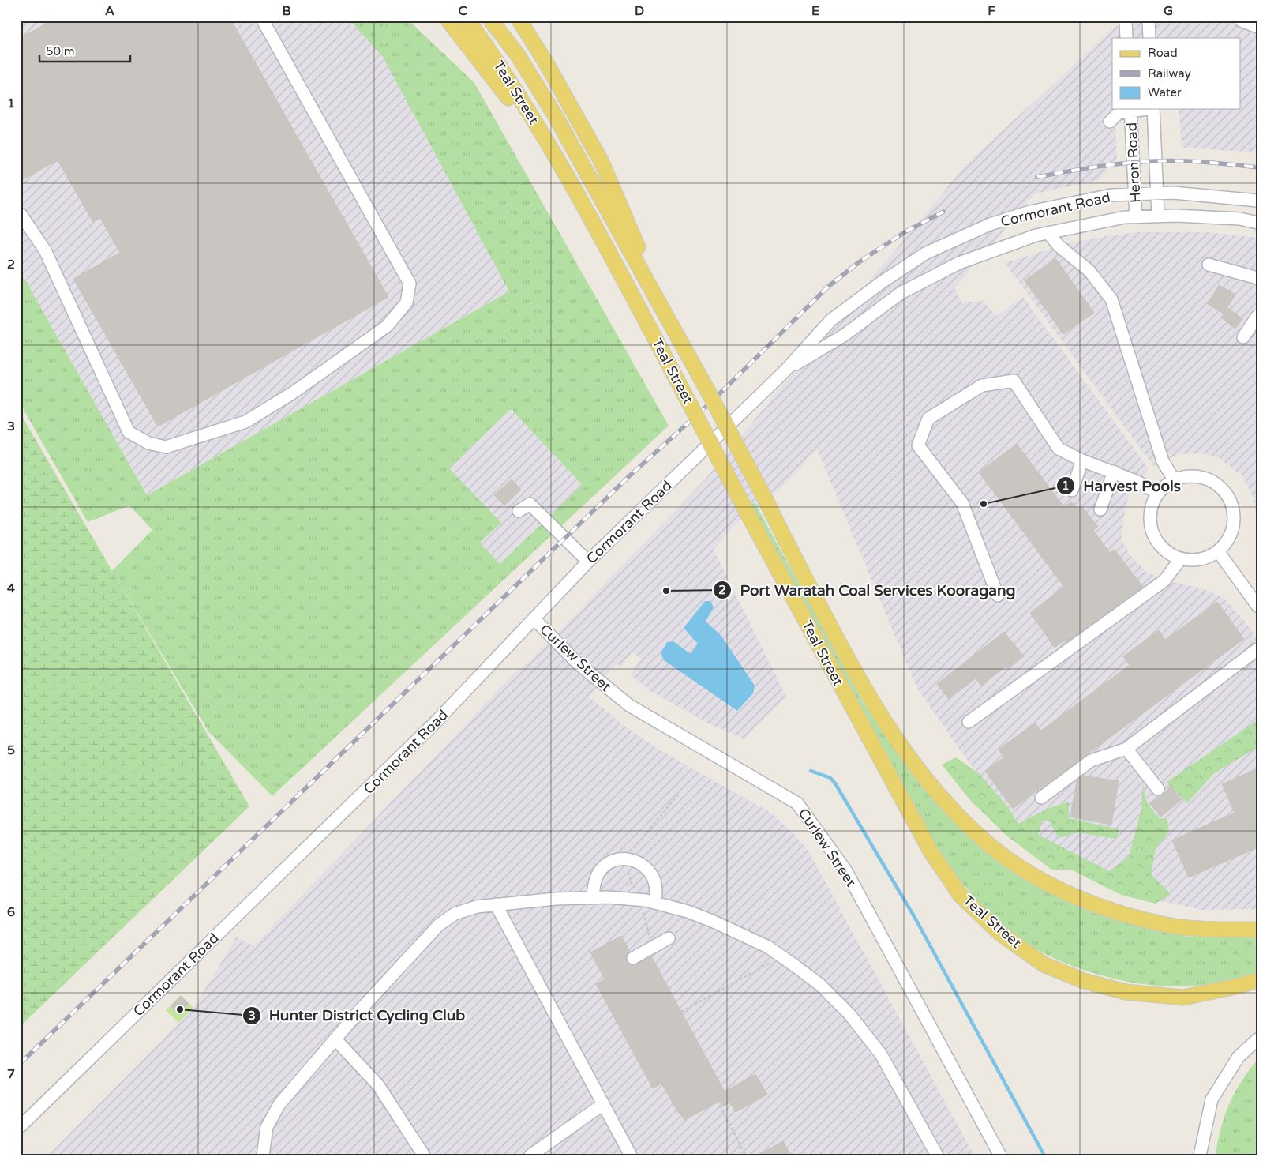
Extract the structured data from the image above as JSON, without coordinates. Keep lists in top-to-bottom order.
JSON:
{
  "streets": {
    "main road": ["Teal Street"],
    "street": ["Heron Road", "Cormorant Road", "Curlew Street"]
  },
  "crossings": [
    ["Heron Road", "Cormorant Road"],
    ["Cormorant Road", "Curlew Street"]
  ],
  "places": ["Harvest Pools", "Port Waratah Coal Services Kooragang", "Hunter District Cycling Club"],
  "legend": ["Road", "Railway", "Water"],
  "scale_bar": "50 m",
  "grid": {
    "columns": [
      "A",
      "B",
      "C",
      "D",
      "E",
      "F",
      "G"
    ],
    "rows": [
      "1",
      "2",
      "3",
      "4",
      "5",
      "6",
      "7"
    ]
  }
}
